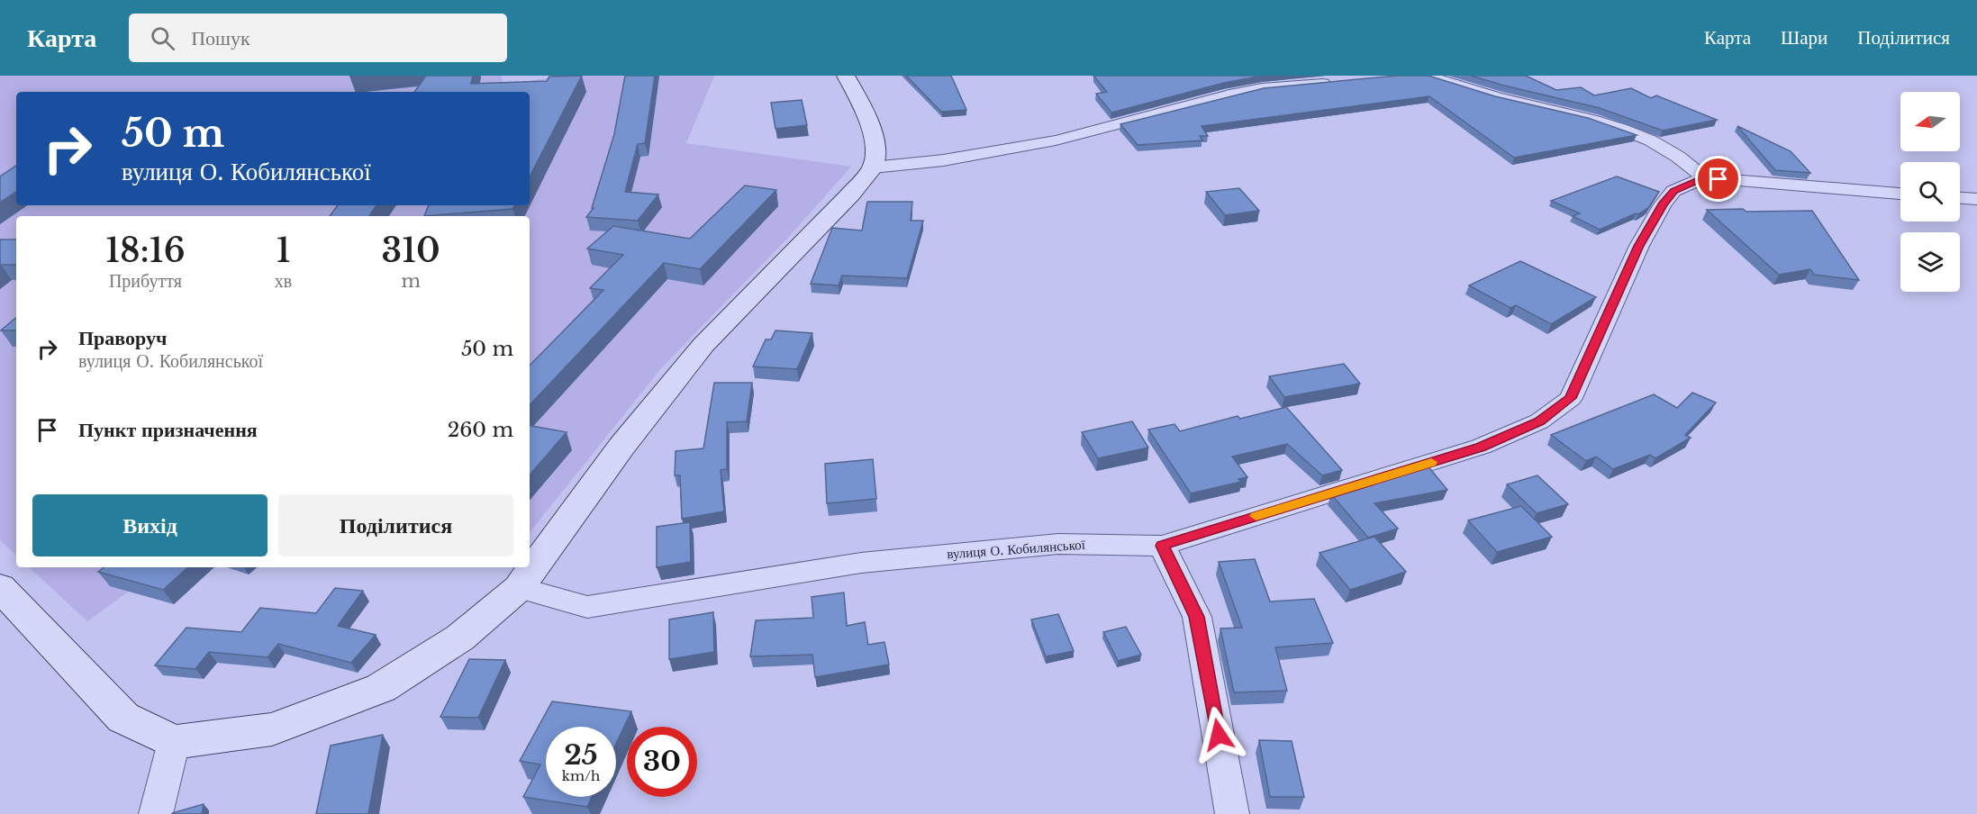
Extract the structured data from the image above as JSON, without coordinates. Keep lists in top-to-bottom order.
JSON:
{
  "streets": {
    "street": ["вулиця О. Кобилянської"]
  },
  "north": "left",
  "page": {
    "header": "Карта",
    "search": "Пошук",
    "nav": ["Карта", "Шари", "Поділитися"],
    "turn": ["50 m", "вулиця О. Кобилянської"],
    "eta": [
      "18:16",
      "Прибуття",
      "1",
      "хв",
      "310",
      "m"
    ],
    "list": [
      {
        "name": "Праворуч",
        "note": "вулиця О. Кобилянської",
        "value": "50 m"
      },
      {
        "name": "Пункт призначення",
        "value": "260 m"
      }
    ],
    "buttons": ["Вихід", "Поділитися"],
    "speed": "25 km/h",
    "limit": "30"
  }
}
